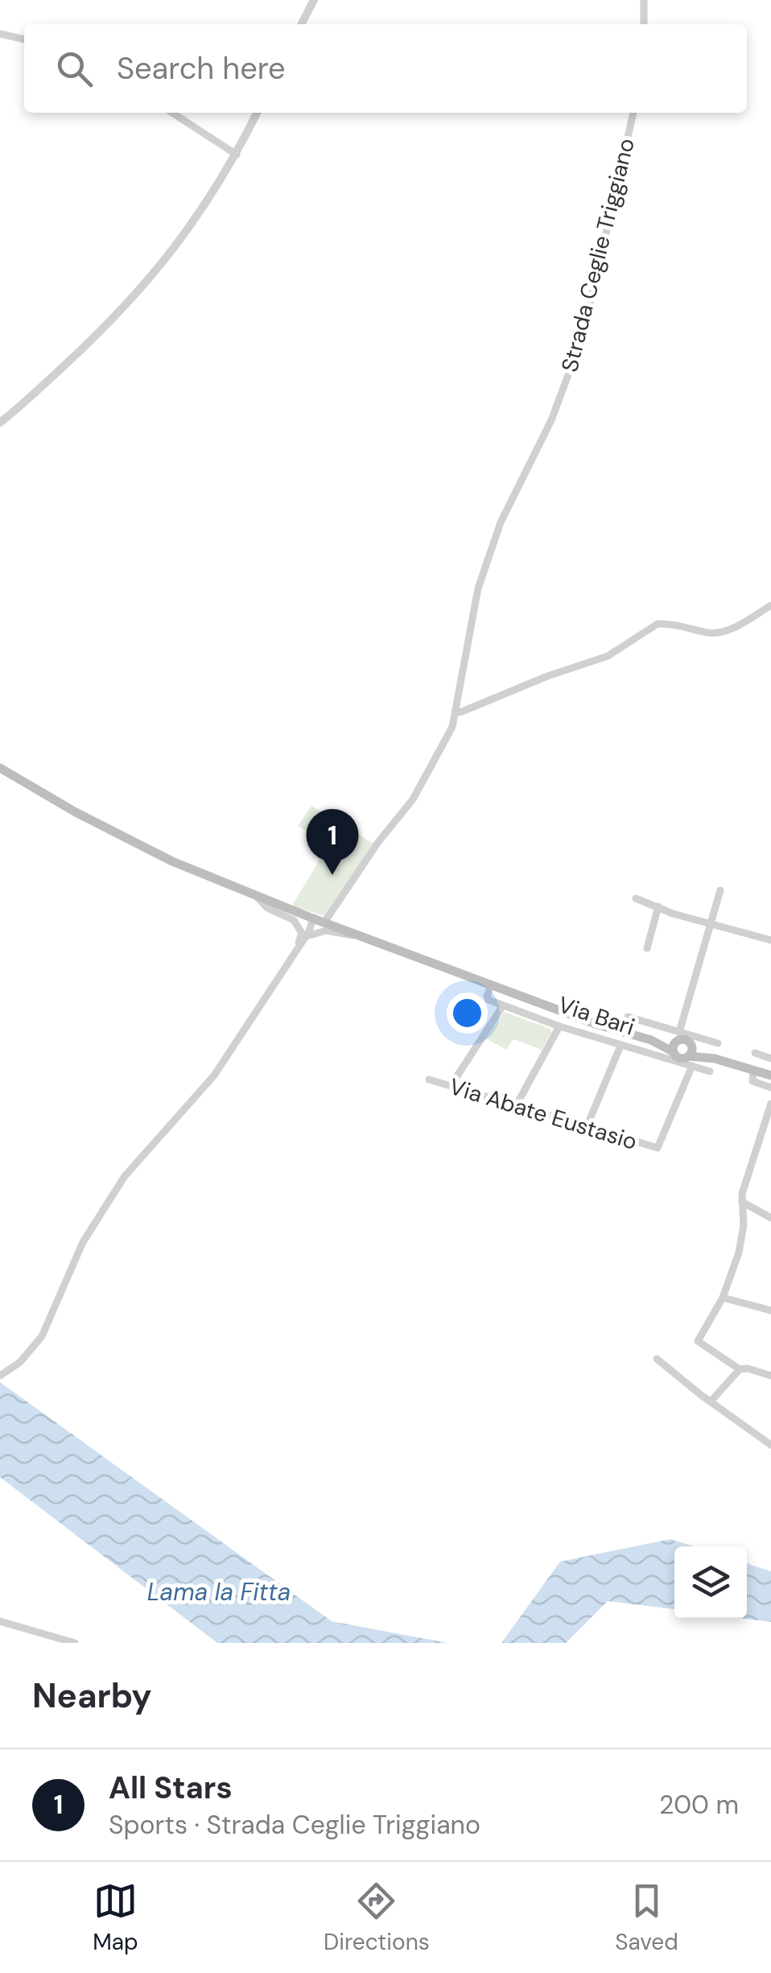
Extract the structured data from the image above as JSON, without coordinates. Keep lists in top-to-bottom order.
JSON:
{
  "streets": {
    "main road": ["Via Bari"],
    "street": ["Strada Ceglie Triggiano", "Via Abate Eustasio"]
  },
  "crossings": [
    ["Strada Ceglie Triggiano", "Via Bari"],
    ["Via Bari", "Via Abate Eustasio"]
  ],
  "water": ["Lama la Fitta"],
  "page": {
    "search": "Search here",
    "pins": "1",
    "heading": "Nearby",
    "list": [
      {
        "mark": "1",
        "name": "All Stars",
        "note": "Sports · Strada Ceglie Triggiano",
        "value": "200 m"
      }
    ],
    "nav": ["Map", "Directions", "Saved"]
  }
}
